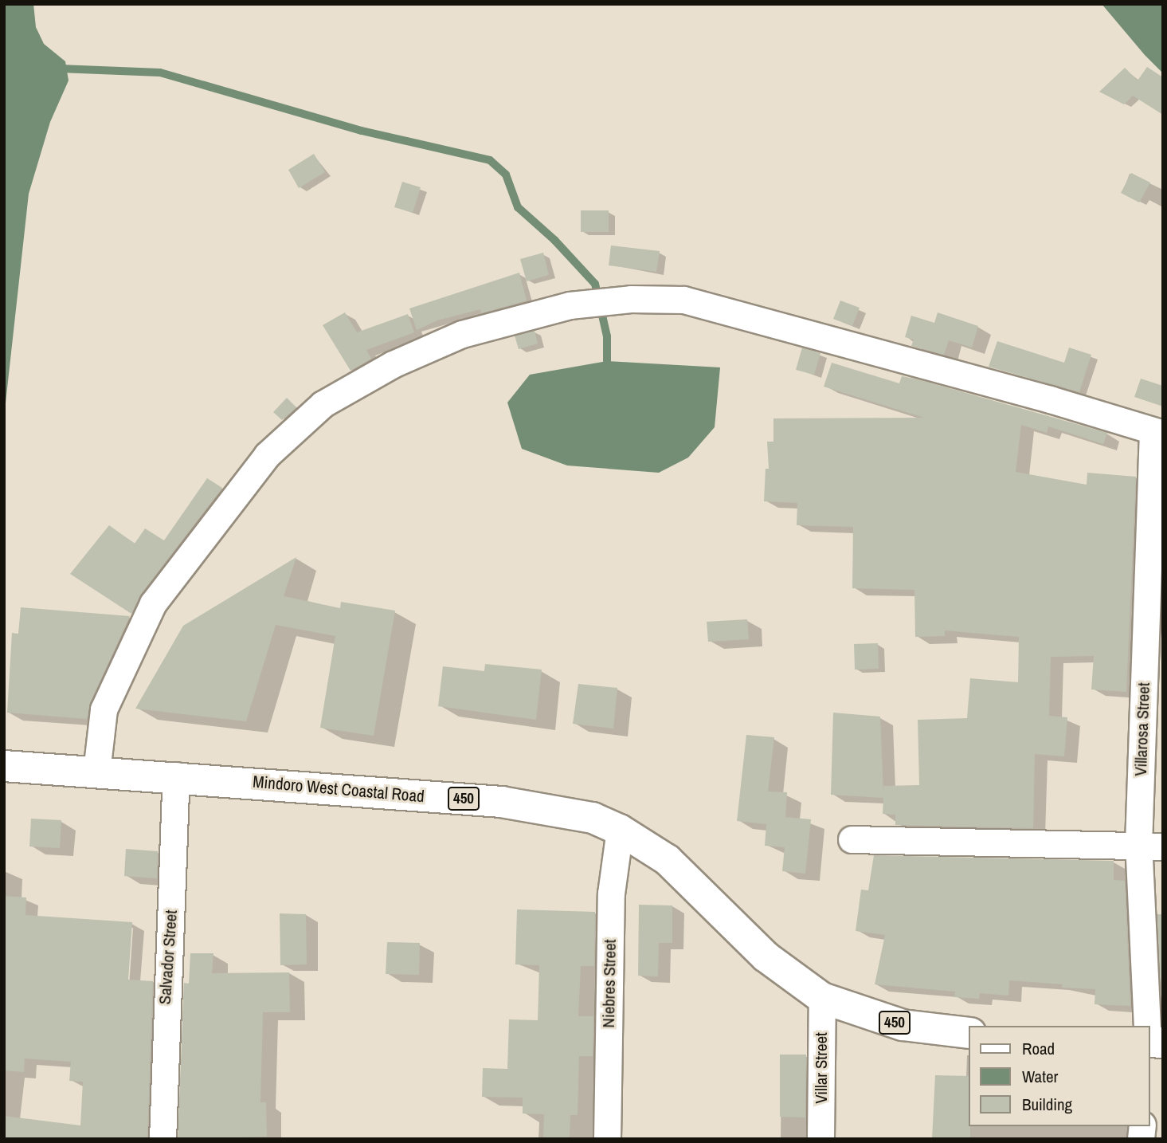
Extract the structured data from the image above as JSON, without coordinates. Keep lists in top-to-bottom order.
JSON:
{
  "streets": {
    "main road": ["Mindoro West Coastal Road", "450"],
    "street": [
      "Villarosa Street",
      "Salvador Street",
      "Niebres Street",
      "Villar Street"
    ]
  },
  "crossings": [
    ["Mindoro West Coastal Road", "Salvador Street"],
    ["Mindoro West Coastal Road", "Niebres Street"],
    ["Mindoro West Coastal Road", "Villar Street"]
  ],
  "legend": ["Road", "Water", "Building"]
}
